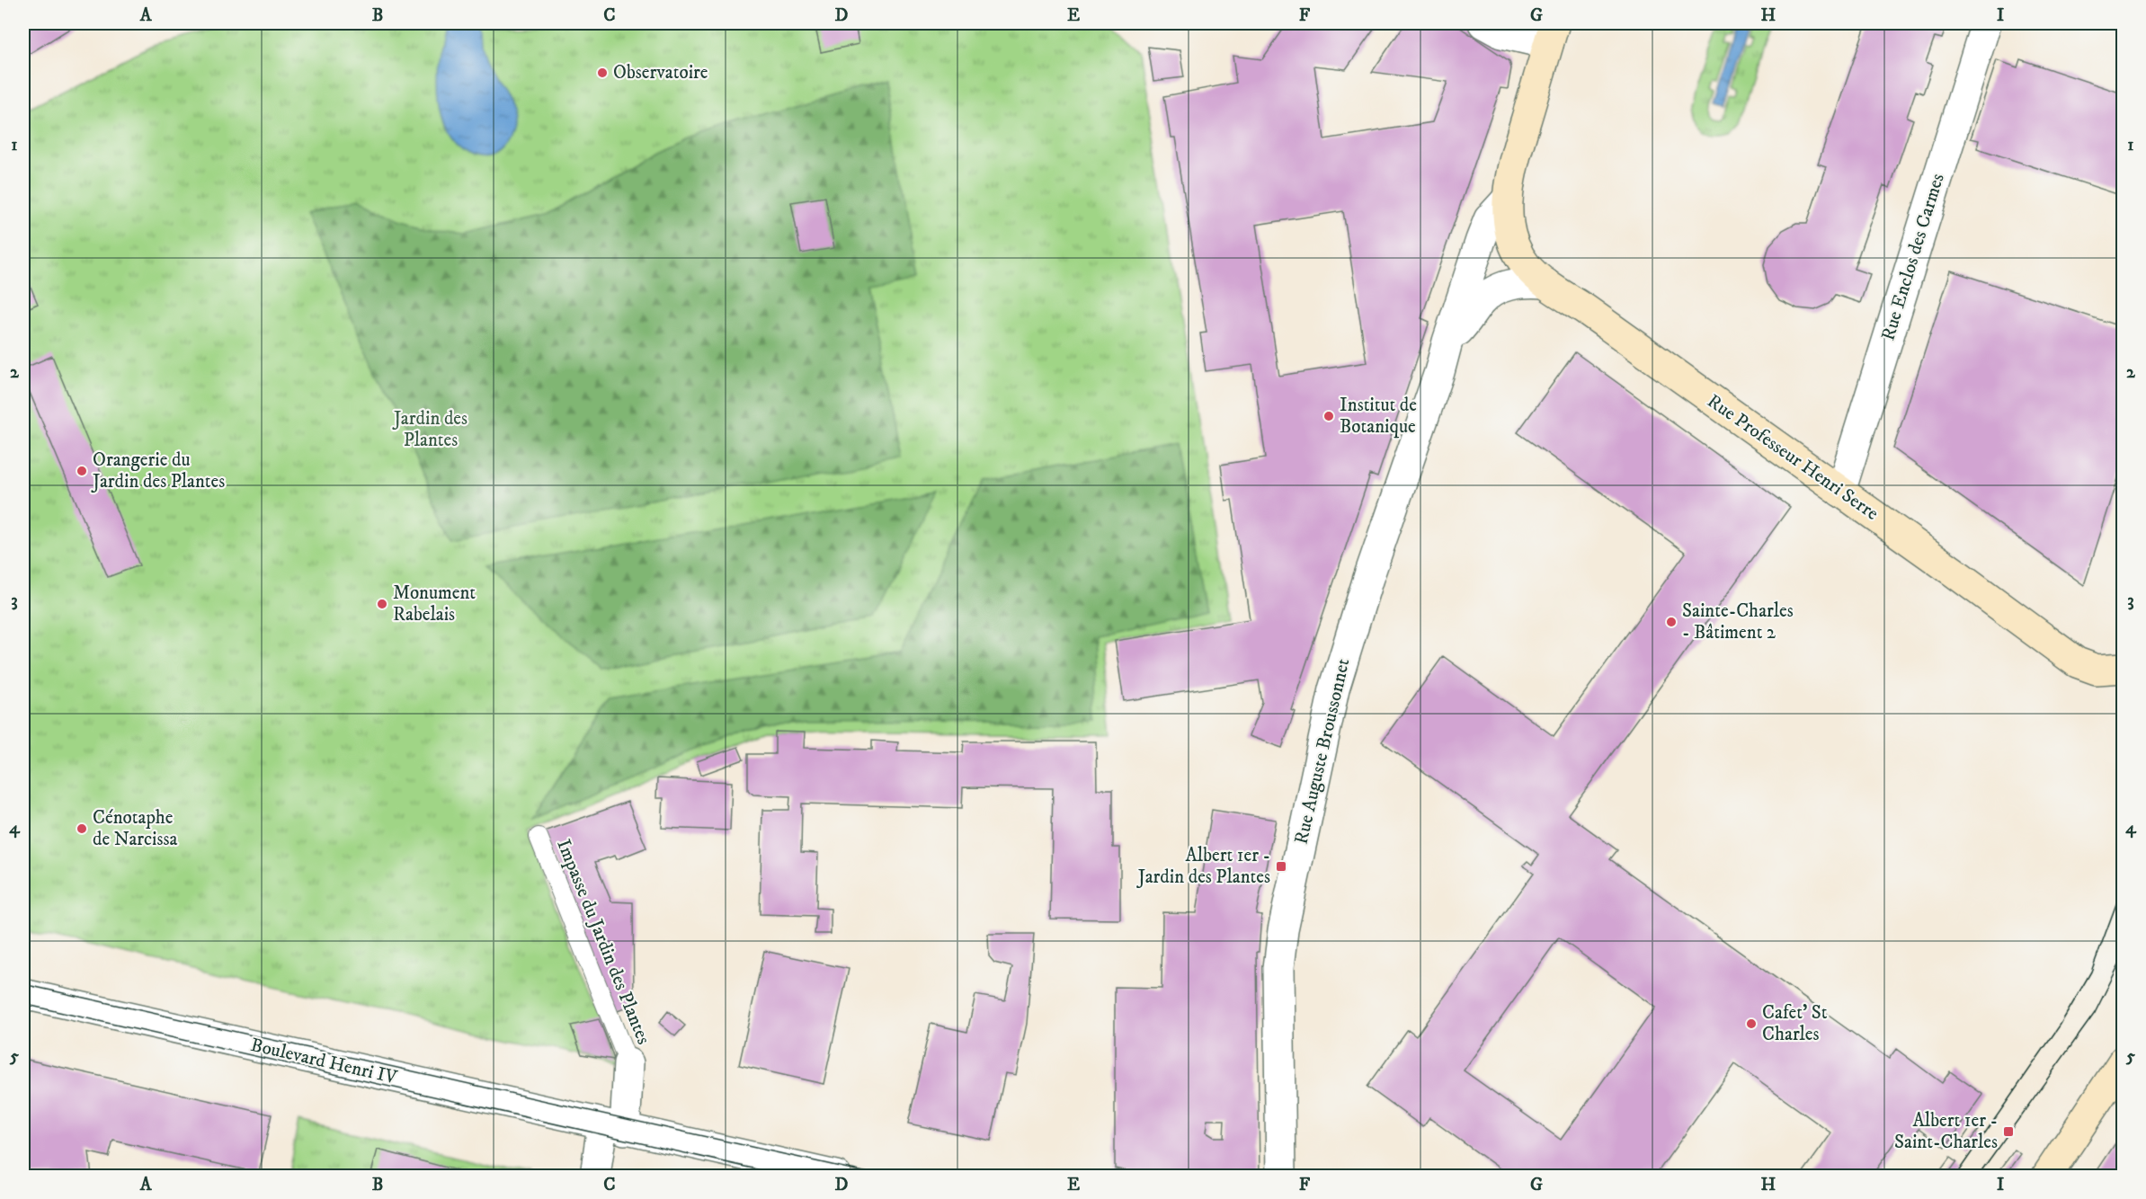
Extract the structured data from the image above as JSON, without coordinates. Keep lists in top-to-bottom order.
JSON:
{
  "streets": {
    "main road": ["Rue Professeur Henri Serre"],
    "street": ["Rue Enclos des Carmes", "Rue Auguste Broussonnet", "Boulevard Henri IV"],
    "lane": ["Impasse du Jardin des Plantes"]
  },
  "crossings": [
    ["Rue Enclos des Carmes", "Rue Professeur Henri Serre"],
    ["Rue Professeur Henri Serre", "Rue Auguste Broussonnet"]
  ],
  "parks": ["Jardin des Plantes"],
  "places": {
    "other": [
      "Observatoire",
      "Institut de Botanique",
      "Orangerie du Jardin des Plantes",
      "Monument Rabelais",
      "Sainte-Charles - Bâtiment 2",
      "Cénotaphe de Narcissa",
      "Cafet' St Charles"
    ],
    "transit": ["Albert 1er - Jardin des Plantes", "Albert 1er - Saint-Charles"]
  },
  "grid": {
    "columns": [
      "A",
      "B",
      "C",
      "D",
      "E",
      "F",
      "G",
      "H",
      "I"
    ],
    "rows": [
      "1",
      "2",
      "3",
      "4",
      "5"
    ]
  }
}
